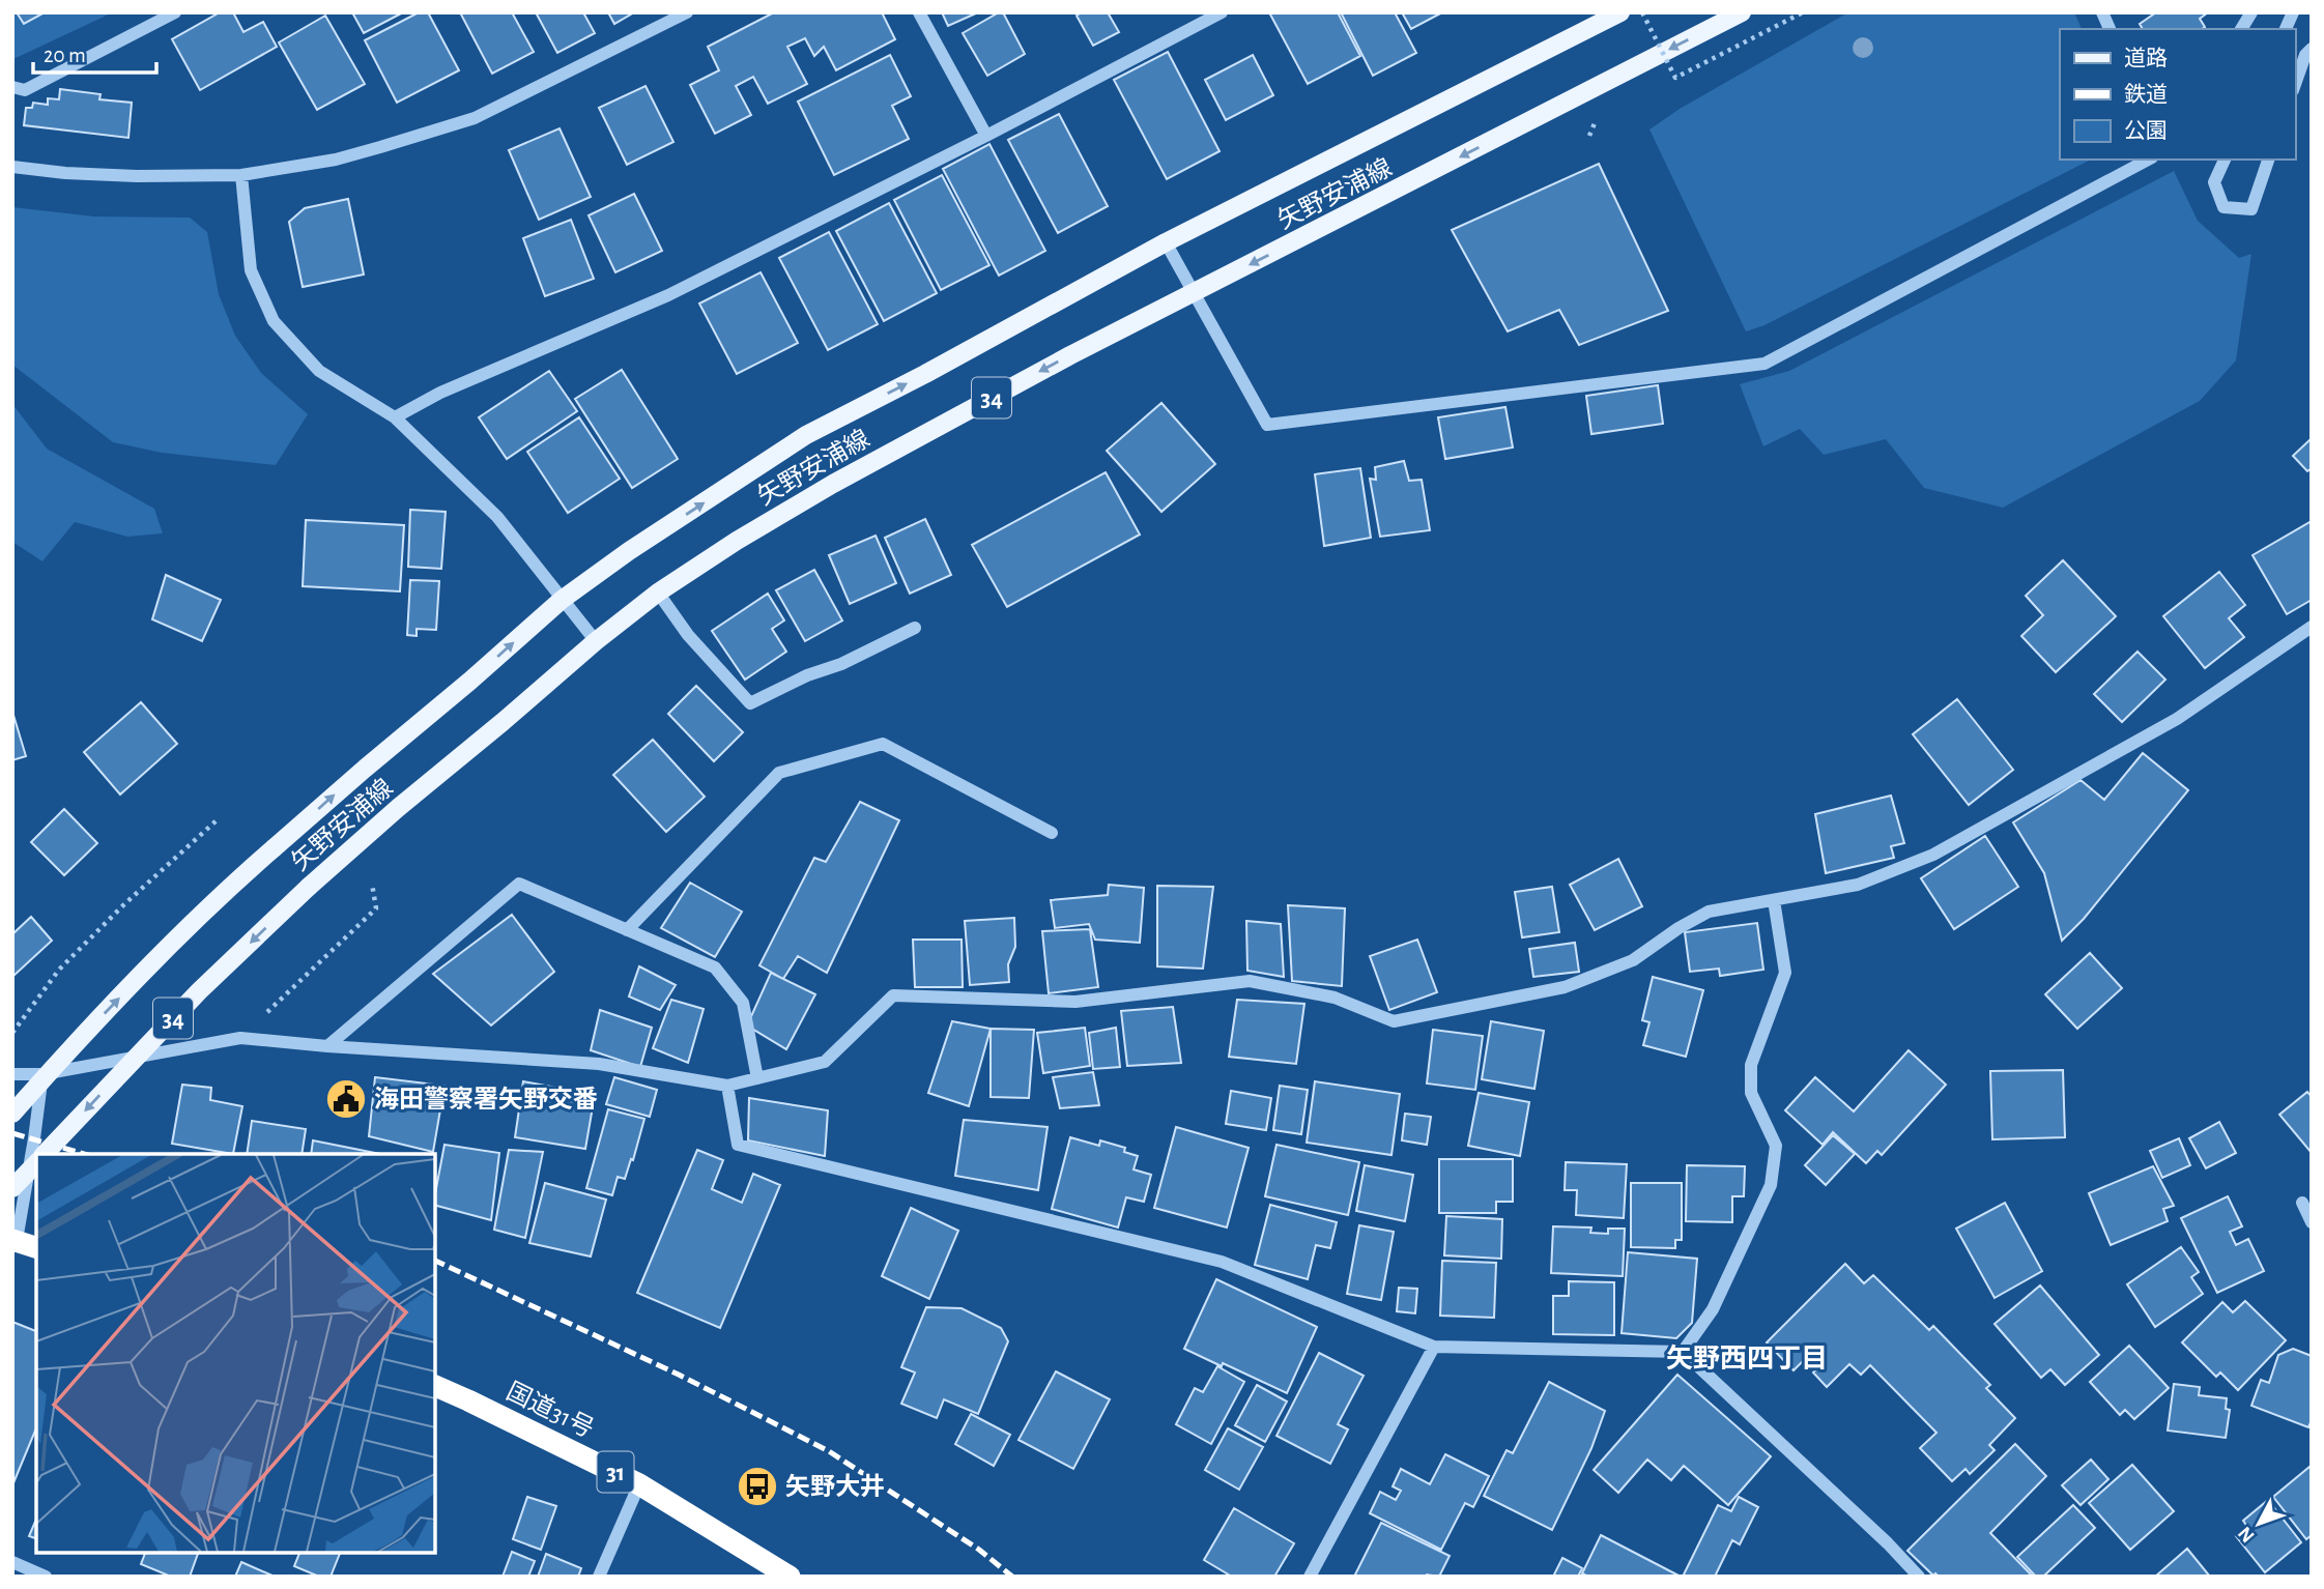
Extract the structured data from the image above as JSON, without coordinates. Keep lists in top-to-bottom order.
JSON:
{
  "streets": {
    "highway": ["国道31号", "31"],
    "main road": ["矢野安浦線", "34"]
  },
  "districts": ["矢野西四丁目"],
  "places": {
    "public building": ["海田警察署矢野交番"],
    "bus stop": ["矢野大井"]
  },
  "legend": ["道路", "鉄道", "公園"],
  "scale_bar": "20 m",
  "north": "bottom left"
}
